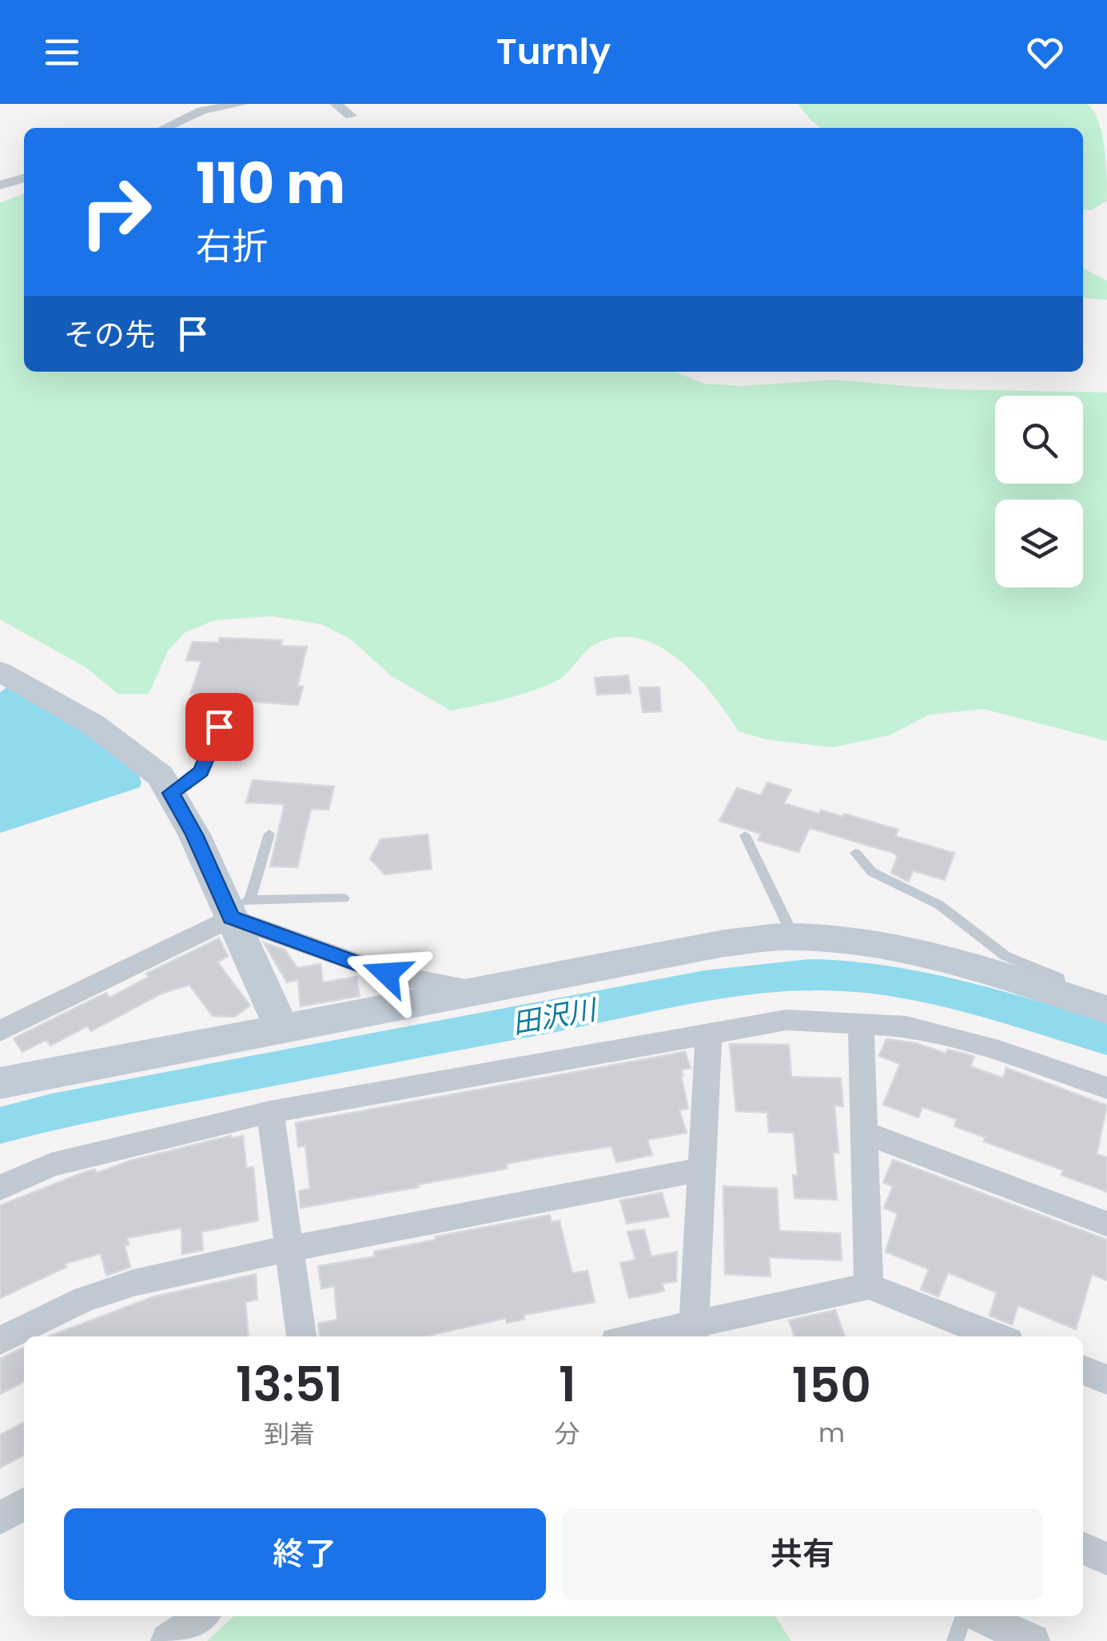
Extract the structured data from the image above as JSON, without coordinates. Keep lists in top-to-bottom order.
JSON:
{
  "water": ["田沢川"],
  "page": {
    "header": "Turnly",
    "turn": ["110 m", "右折"],
    "then": "その先",
    "eta": [
      "13:51",
      "到着",
      "1",
      "分",
      "150",
      "m"
    ],
    "buttons": ["終了", "共有"]
  }
}
